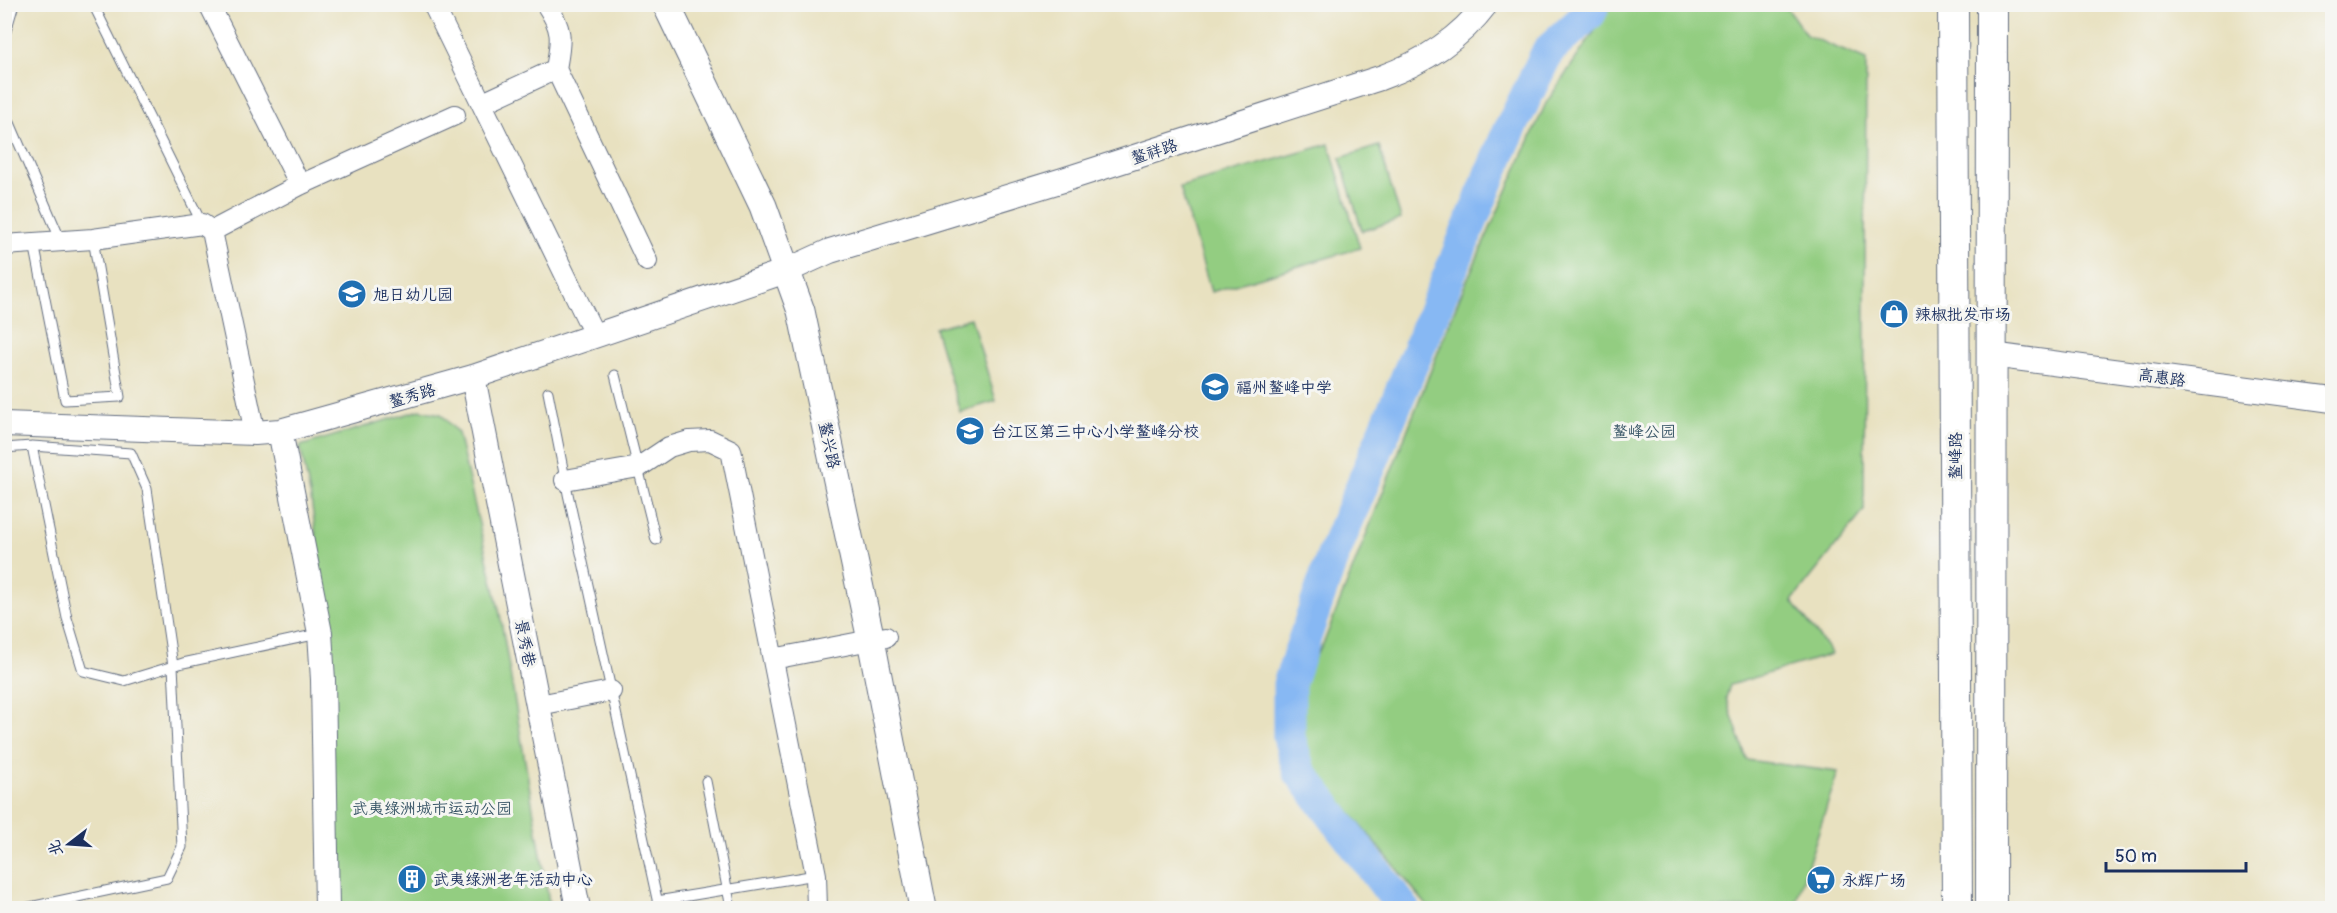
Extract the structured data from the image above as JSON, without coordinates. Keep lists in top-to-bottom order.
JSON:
{
  "streets": {
    "main road": ["鳌兴路", "鳌峰路"],
    "street": [
      "鳌祥路",
      "高惠路",
      "鳌秀路",
      "景秀巷"
    ]
  },
  "crossings": [
    ["鳌祥路", "鳌秀路"],
    ["鳌祥路", "鳌兴路"],
    ["鳌秀路", "鳌兴路"],
    ["鳌秀路", "景秀巷"]
  ],
  "parks": ["鳌峰公园", "武夷绿洲城市运动公园"],
  "places": {
    "school or university": ["旭日幼儿园", "福州鳌峰中学", "台江区第三中心小学鳌峰分校"],
    "shop": ["辣椒批发市场"],
    "building": ["武夷绿洲老年活动中心"],
    "supermarket": ["永辉广场"]
  },
  "scale_bar": "50 m",
  "north": "left"
}
